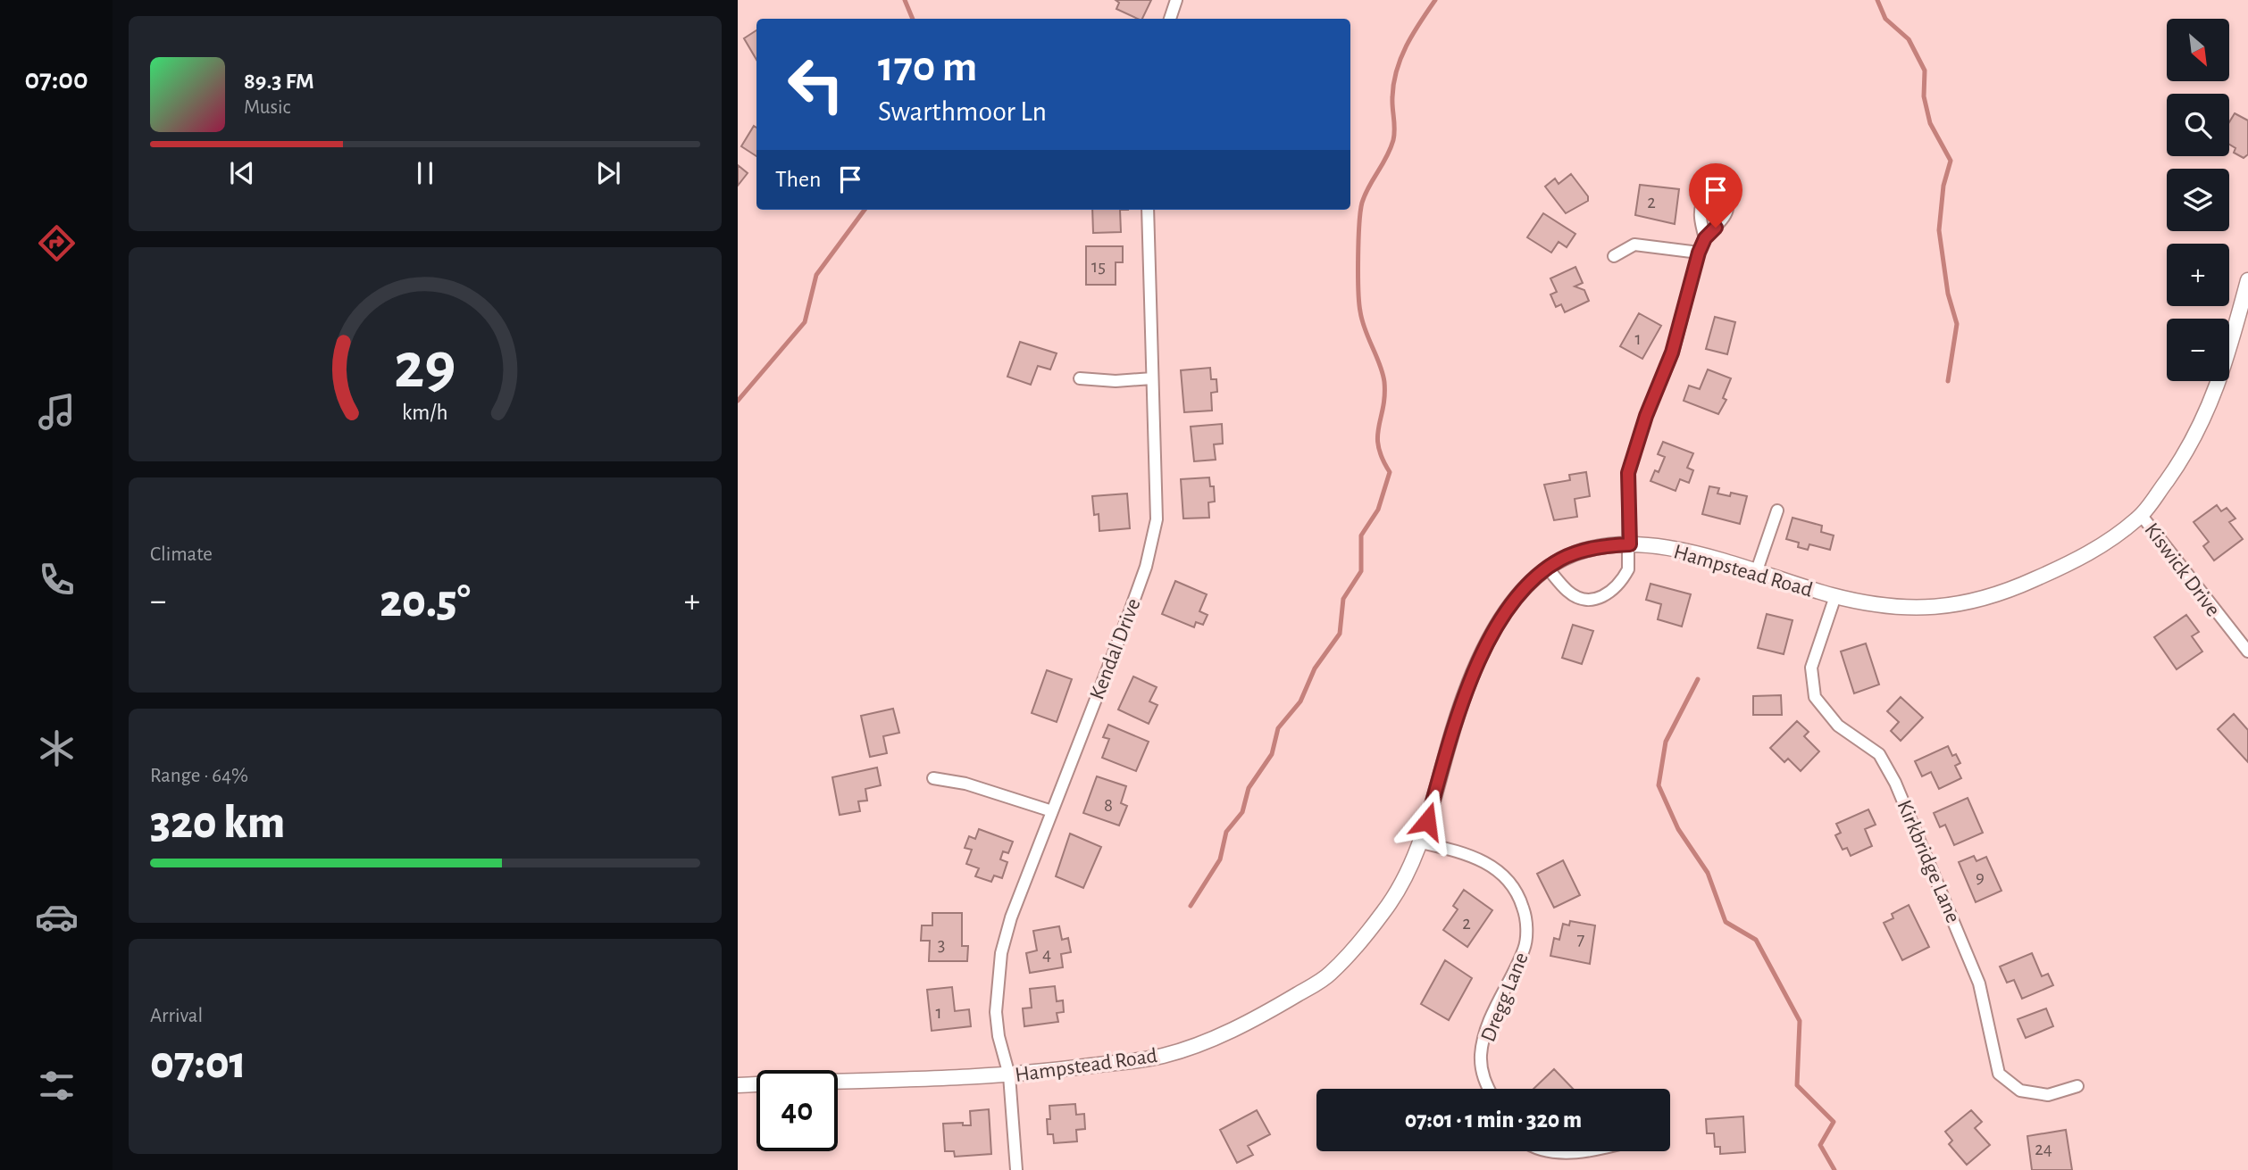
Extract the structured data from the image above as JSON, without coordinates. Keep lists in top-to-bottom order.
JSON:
{
  "streets": {
    "street": [
      "Kiswick Drive",
      "Hampstead Road",
      "Kendal Drive",
      "Kirkbridge Lane",
      "Dregg Lane"
    ]
  },
  "crossings": [
    ["Kiswick Drive", "Hampstead Road"],
    ["Hampstead Road", "Kendal Drive"],
    ["Hampstead Road", "Kirkbridge Lane"],
    ["Hampstead Road", "Dregg Lane"]
  ],
  "house_numbers": [
    "2",
    "15",
    "1",
    "8",
    "9",
    "2",
    "7",
    "3",
    "4",
    "1",
    "24"
  ],
  "north": "bottom right",
  "page": {
    "tabs": "07:00",
    "map_buttons": ["+", "−"],
    "turn": ["170 m", "Swarthmoor Ln"],
    "song": ["89.3 FM", "Music"],
    "then": "Then",
    "tile": [
      "Climate",
      ["Range · 64%", "320 km"],
      ["Arrival", "07:01"]
    ],
    "heat": ["−", "20.5°", "+"],
    "limit": "40",
    "trip": "07:01 · 1 min · 320 m",
    "gauge": ["29", "km/h"]
  }
}
